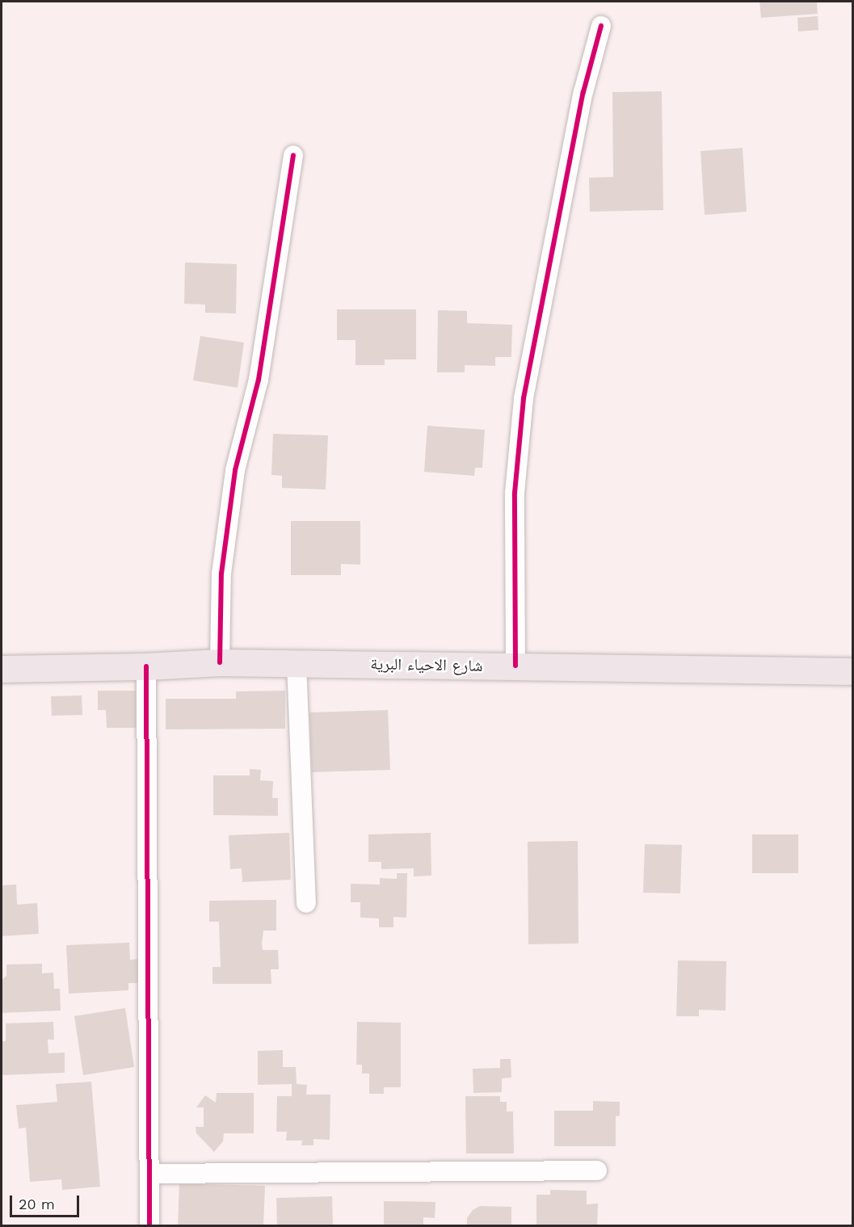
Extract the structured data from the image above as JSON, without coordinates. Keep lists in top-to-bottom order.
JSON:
{
  "streets": {
    "main road": ["شارع الاحياء البرية"]
  },
  "scale_bar": "20 m"
}
